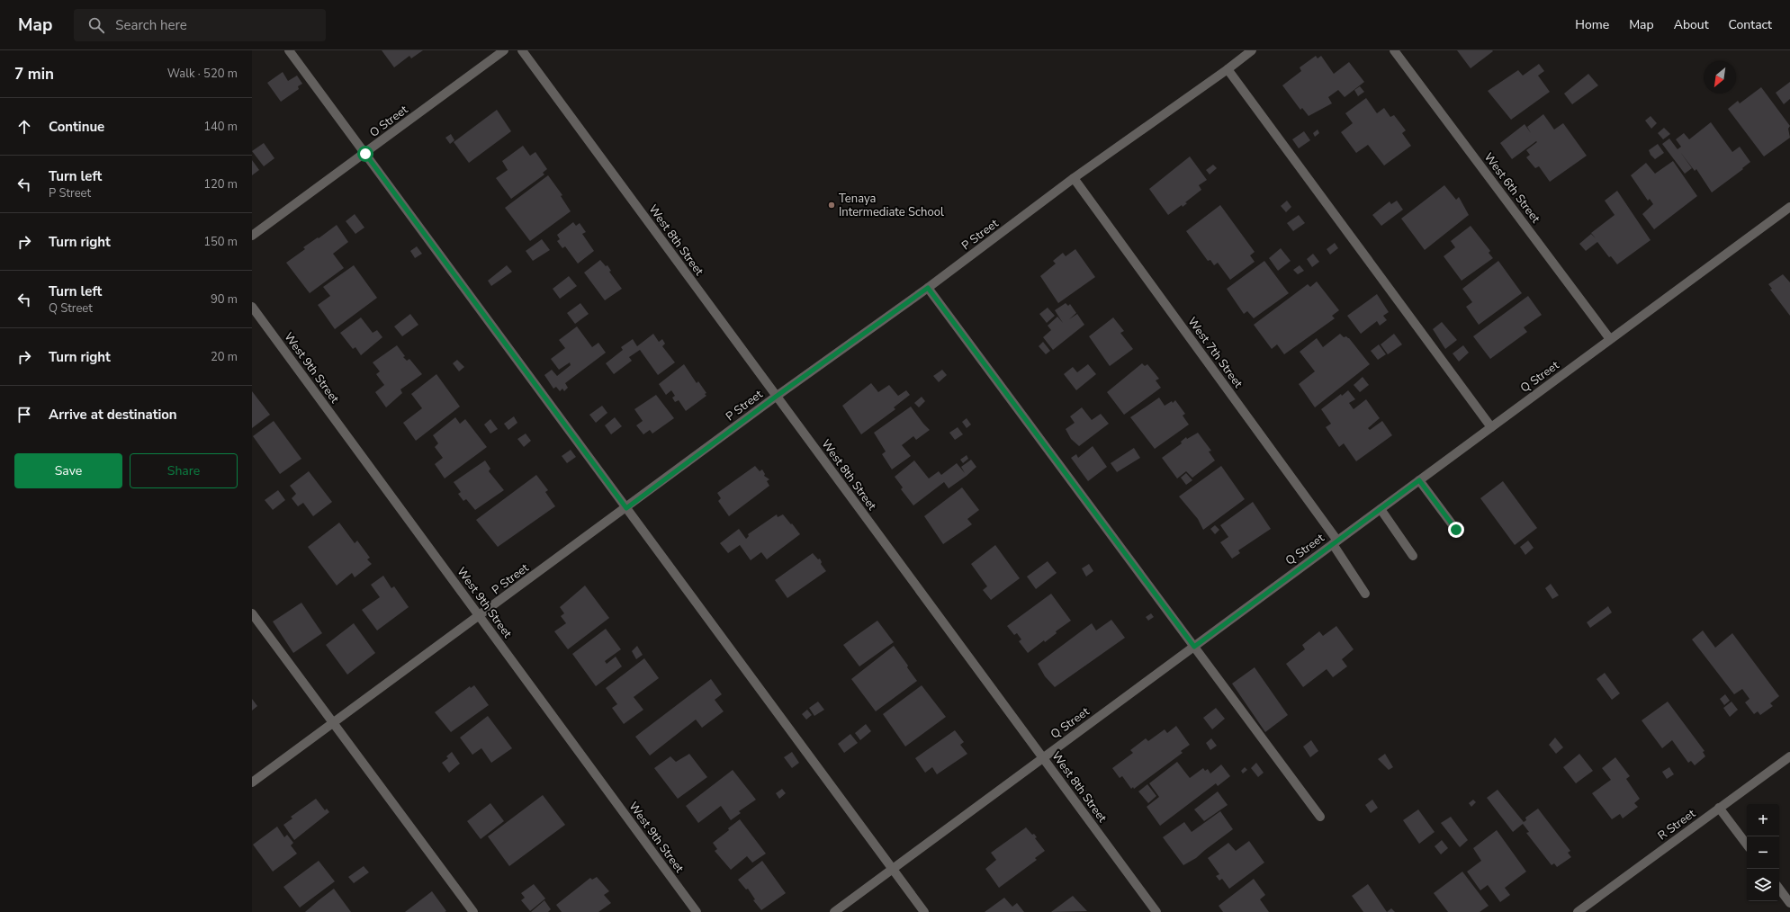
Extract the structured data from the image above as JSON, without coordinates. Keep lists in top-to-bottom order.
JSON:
{
  "streets": {
    "street": [
      "O Street",
      "West 6th Street",
      "P Street",
      "West 8th Street",
      "West 7th Street",
      "West 9th Street",
      "Q Street",
      "R Street"
    ]
  },
  "crossings": [
    ["West 6th Street", "Q Street"],
    ["P Street", "West 8th Street"],
    ["P Street", "West 7th Street"],
    ["P Street", "West 9th Street"],
    ["West 8th Street", "Q Street"],
    ["West 7th Street", "Q Street"]
  ],
  "places": ["Tenaya Intermediate School"],
  "north": "bottom left",
  "page": {
    "header": "Map",
    "search": "Search here",
    "nav": [
      "Home",
      "Map",
      "About",
      "Contact"
    ],
    "heading": ["7 min", "Walk · 520 m"],
    "list": [
      ["Continue", "140 m"],
      ["Turn left", "P Street", "120 m"],
      ["Turn right", "150 m"],
      ["Turn left", "Q Street", "90 m"],
      ["Turn right", "20 m"],
      "Arrive at destination"
    ],
    "buttons": ["Save", "Share"],
    "map_buttons": ["+", "−"]
  }
}
